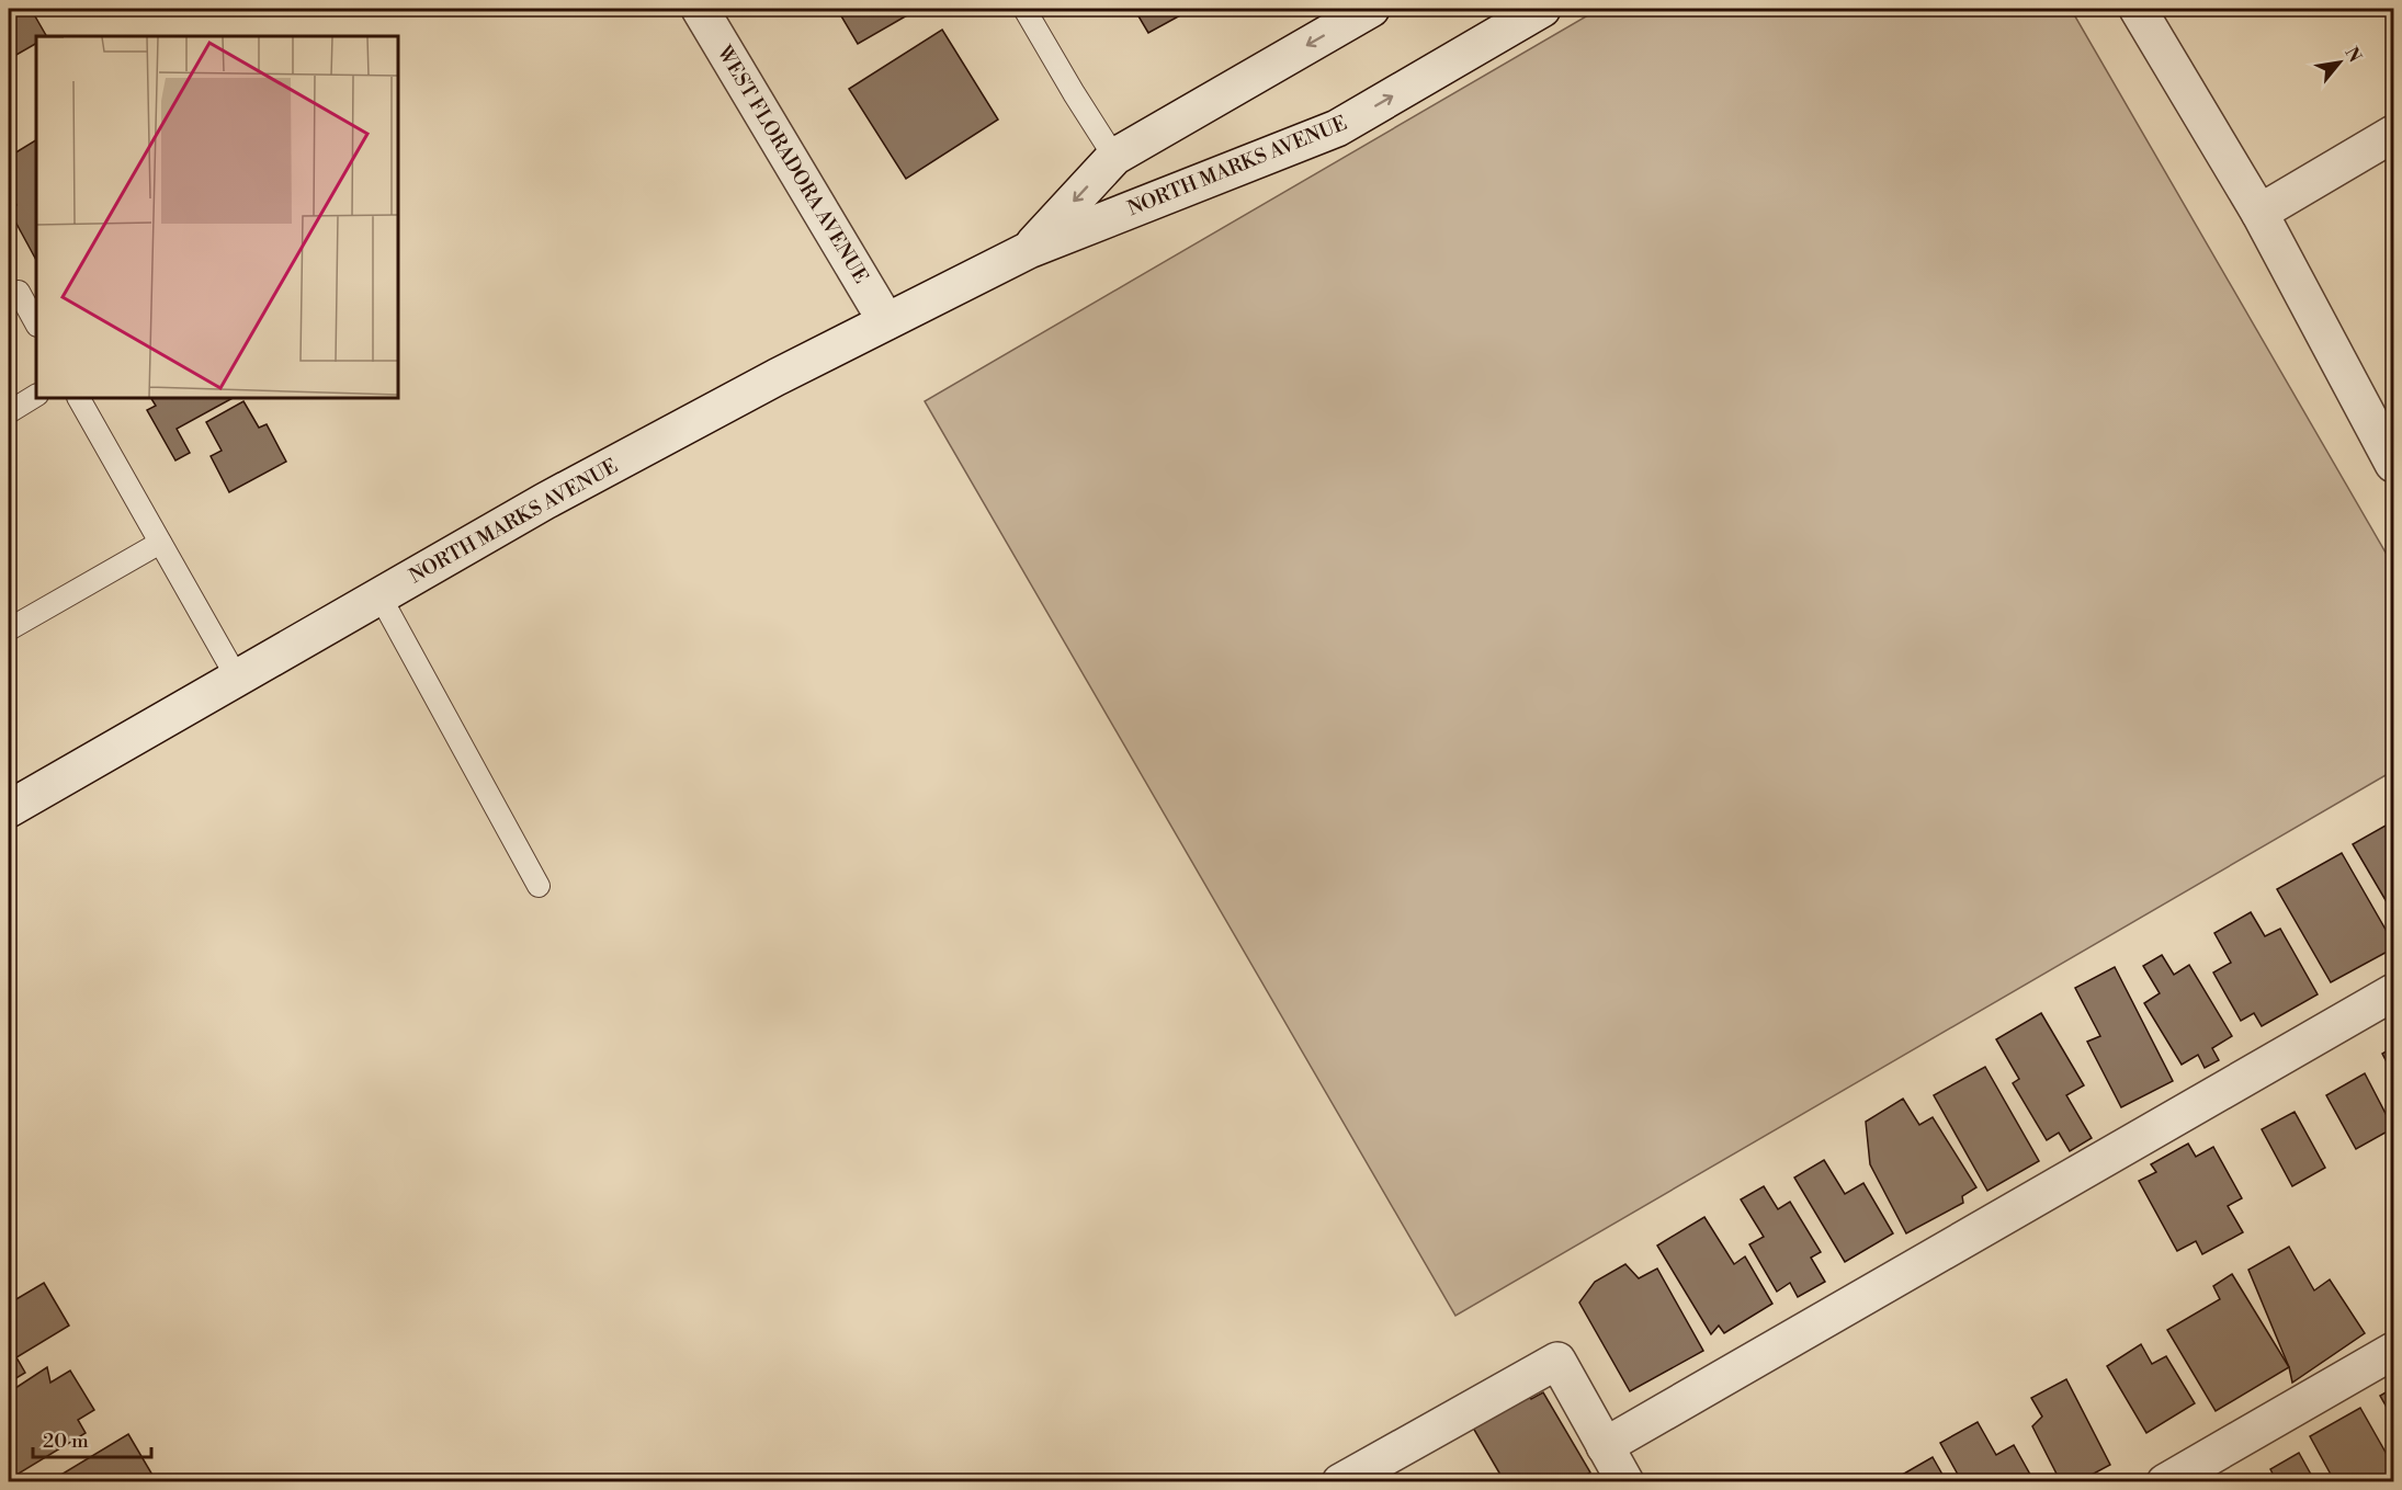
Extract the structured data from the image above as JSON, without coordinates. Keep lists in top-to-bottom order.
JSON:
{
  "streets": {
    "street": ["WEST FLORADORA AVENUE", "NORTH MARKS AVENUE"]
  },
  "crossings": [
    ["WEST FLORADORA AVENUE", "NORTH MARKS AVENUE"]
  ],
  "scale_bar": "20 m",
  "north": "top right"
}
